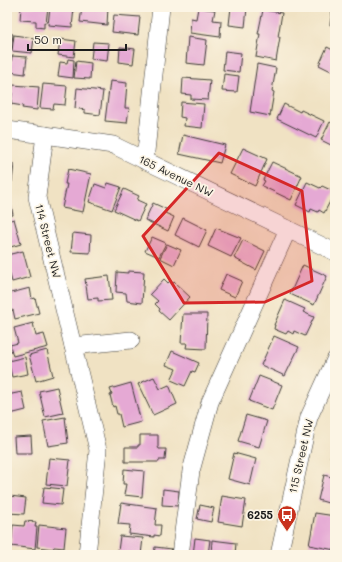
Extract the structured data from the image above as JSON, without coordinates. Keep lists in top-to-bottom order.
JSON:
{
  "streets": {
    "street": ["165 Avenue NW", "114 Street NW", "115 Street NW"]
  },
  "crossings": [
    ["165 Avenue NW", "114 Street NW"]
  ],
  "places": {
    "bus stop": ["6255"]
  },
  "scale_bar": "50 m"
}
